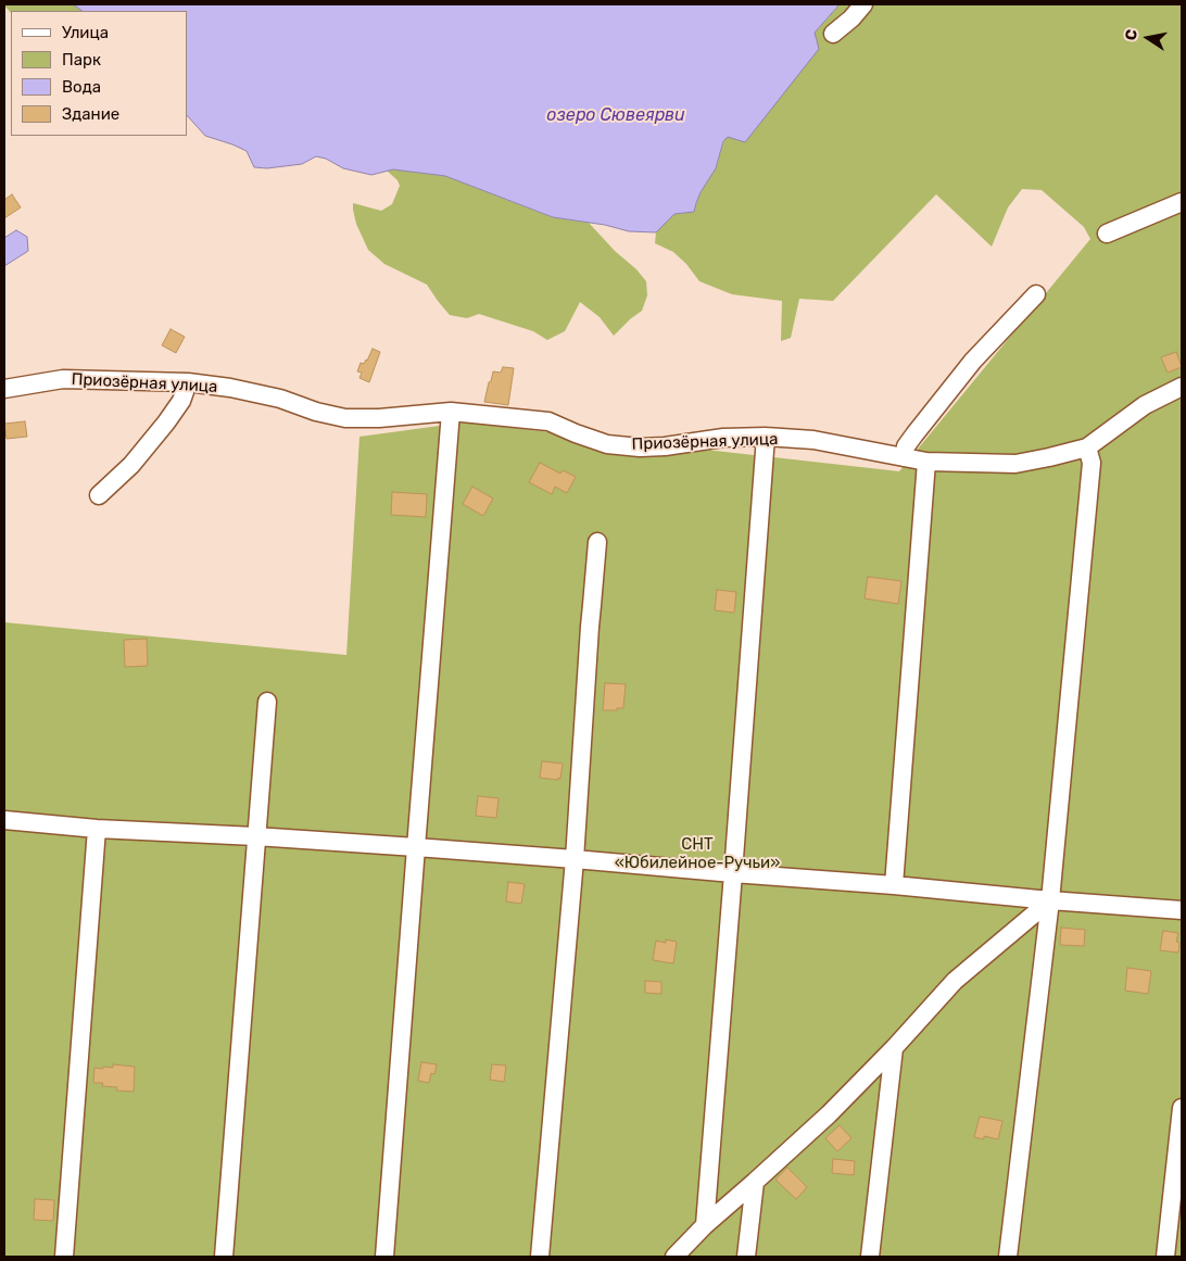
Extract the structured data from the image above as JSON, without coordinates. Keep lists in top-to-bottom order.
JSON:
{
  "streets": {
    "street": ["Приозёрная улица"]
  },
  "water": ["озеро Сювеярви"],
  "parks": ["СНТ «Юбилейное-Ручьи»"],
  "legend": [
    "Улица",
    "Парк",
    "Вода",
    "Здание"
  ],
  "north": "left"
}
